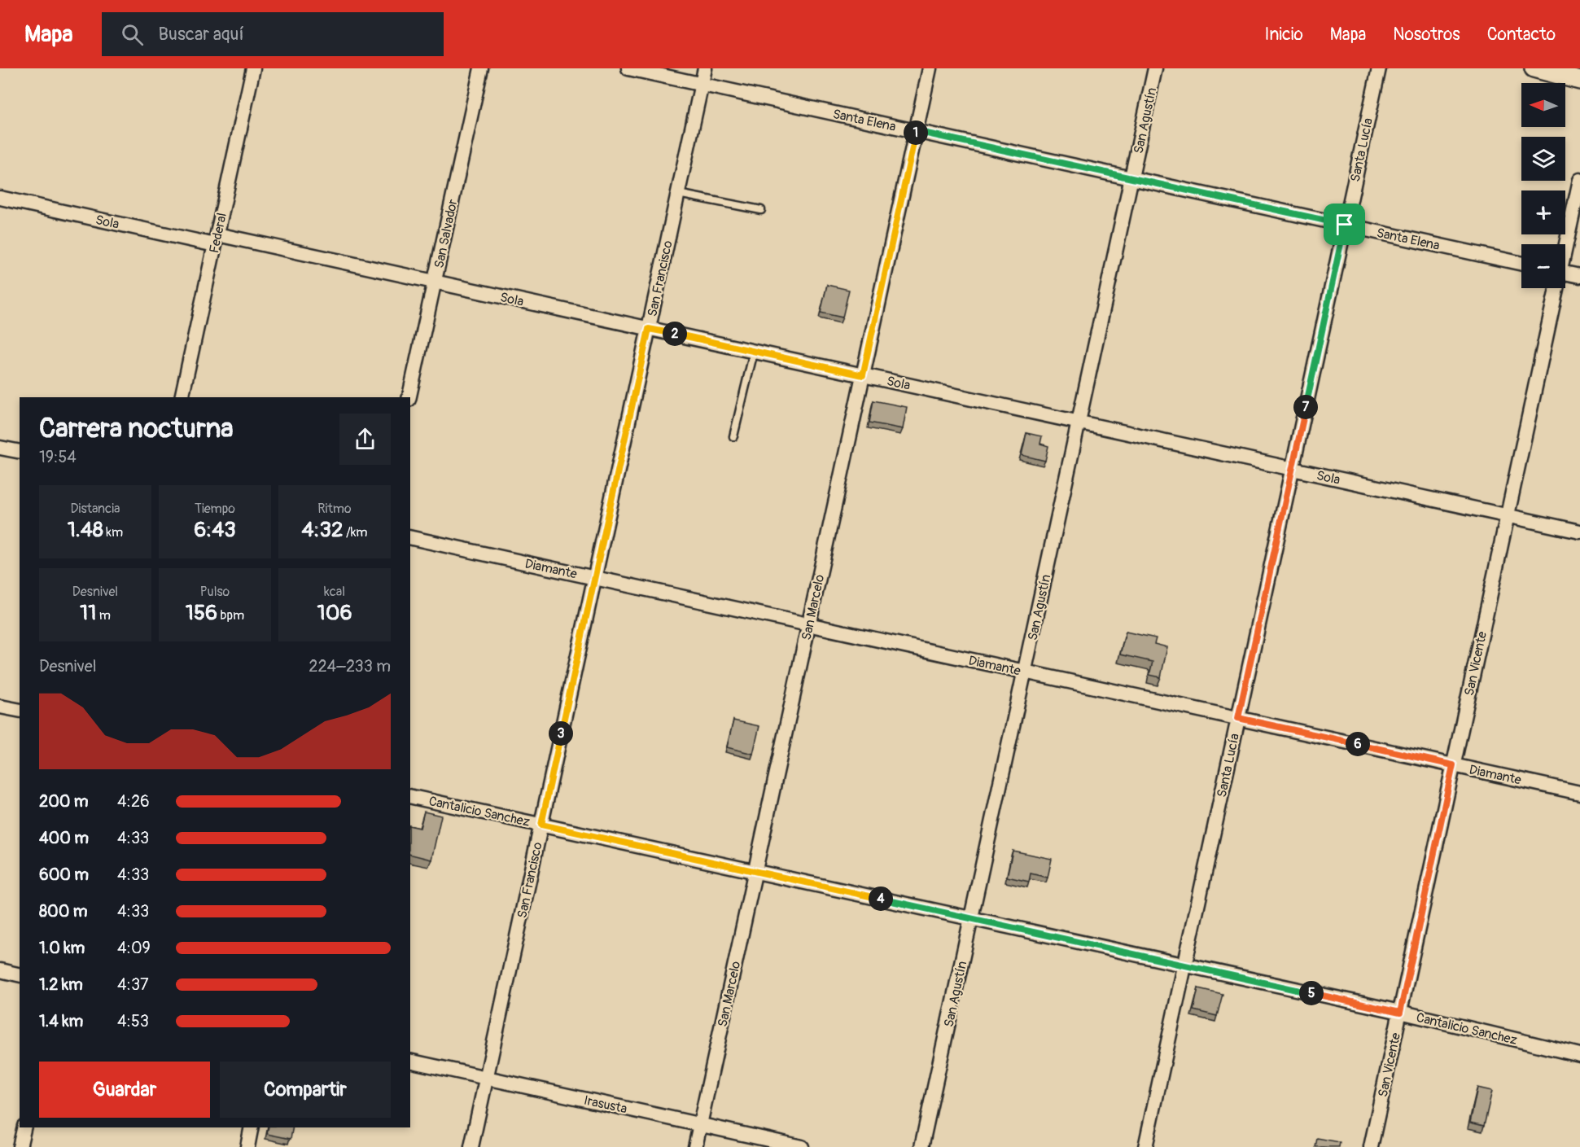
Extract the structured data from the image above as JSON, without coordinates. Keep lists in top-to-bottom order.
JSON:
{
  "streets": {
    "street": [
      "Santa Elena",
      "San Agustín",
      "Santa Lucía",
      "Sola",
      "Federal",
      "San Salvador",
      "San Francisco",
      "Diamante",
      "San Marcelo",
      "San Vicente",
      "Cantalicio Sanchez",
      "Irasusta"
    ]
  },
  "crossings": [
    ["Santa Elena", "San Agustín"],
    ["Santa Elena", "Santa Lucía"],
    ["Santa Elena", "San Francisco"],
    ["Santa Elena", "San Marcelo"],
    ["San Agustín", "Sola"],
    ["San Agustín", "Diamante"],
    ["San Agustín", "Cantalicio Sanchez"],
    ["Santa Lucía", "Sola"],
    ["Santa Lucía", "Diamante"],
    ["Santa Lucía", "Cantalicio Sanchez"],
    ["Sola", "Federal"],
    ["Sola", "San Salvador"],
    ["Sola", "San Francisco"],
    ["Sola", "San Marcelo"],
    ["Sola", "San Vicente"],
    ["San Francisco", "Diamante"],
    ["San Francisco", "Cantalicio Sanchez"],
    ["San Francisco", "Irasusta"],
    ["Diamante", "San Marcelo"],
    ["Diamante", "San Vicente"],
    ["San Marcelo", "Cantalicio Sanchez"],
    ["San Marcelo", "Irasusta"],
    ["San Vicente", "Cantalicio Sanchez"]
  ],
  "north": "left",
  "page": {
    "header": "Mapa",
    "search": "Buscar aquí",
    "nav": [
      "Inicio",
      "Mapa",
      "Nosotros",
      "Contacto"
    ],
    "map_buttons": ["+", "−"],
    "pins": [
      "1",
      "2",
      "7",
      "3",
      "6",
      "4",
      "5"
    ],
    "heading": ["Carrera nocturna", "19:54"],
    "stats": [
      ["Distancia", "1.48 km"],
      ["Tiempo", "6:43"],
      ["Ritmo", "4:32 /km"],
      ["Desnivel", "11 m"],
      ["Pulso", "156 bpm"],
      ["kcal", "106"]
    ],
    "chart": ["Desnivel", "224–233 m"],
    "list": [
      {
        "name": "200 m",
        "note": "4:26"
      },
      {
        "name": "400 m",
        "note": "4:33"
      },
      {
        "name": "600 m",
        "note": "4:33"
      },
      {
        "name": "800 m",
        "note": "4:33"
      },
      {
        "name": "1.0 km",
        "note": "4:09"
      },
      {
        "name": "1.2 km",
        "note": "4:37"
      },
      {
        "name": "1.4 km",
        "note": "4:53"
      }
    ],
    "buttons": ["Guardar", "Compartir"]
  }
}
